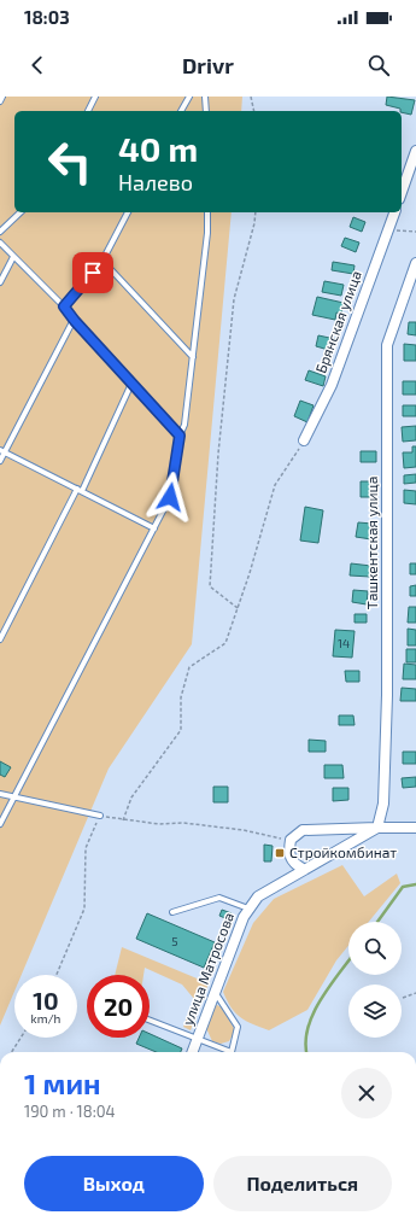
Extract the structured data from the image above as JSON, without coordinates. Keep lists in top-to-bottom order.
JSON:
{
  "streets": {
    "street": ["Брянская улица", "Ташкентская улица", "улица Матросова"]
  },
  "crossings": [
    ["Ташкентская улица", "улица Матросова"]
  ],
  "places": {
    "transit": ["Стройкомбинат"]
  },
  "house_numbers": ["14", "5"],
  "page": {
    "status": "18:03",
    "header": "Drivr",
    "turn": ["40 m", "Налево"],
    "speed": "10 km/h",
    "limit": "20",
    "heading": ["1 мин", "190 m · 18:04"],
    "buttons": ["Выход", "Поделиться"]
  }
}
